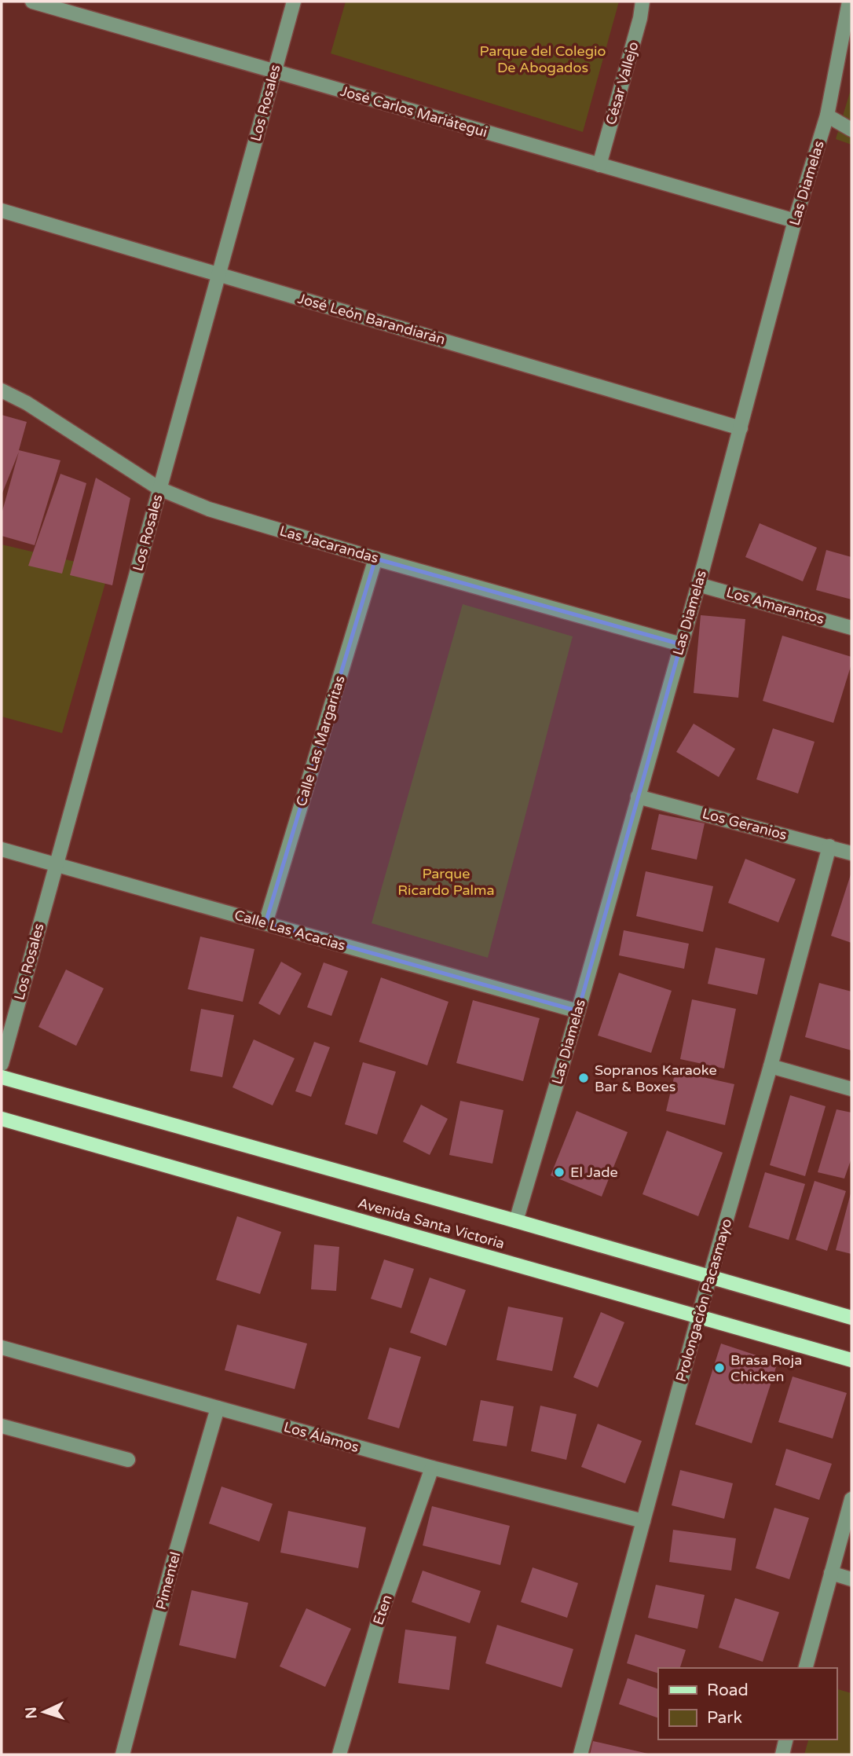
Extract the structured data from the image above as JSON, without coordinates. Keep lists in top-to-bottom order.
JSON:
{
  "streets": {
    "main road": ["Avenida Santa Victoria"],
    "street": [
      "César Vallejo",
      "Los Rosales",
      "José Carlos Mariátegui",
      "Las Diamelas",
      "José León Barandiarán",
      "Las Jacarandas",
      "Los Amarantos",
      "Calle Las Margaritas",
      "Los Geranios",
      "Calle Las Acacias",
      "Prolongación Pacasmayo",
      "Los Álamos",
      "Pimentel",
      "Eten"
    ]
  },
  "crossings": [
    ["César Vallejo", "José Carlos Mariátegui"],
    ["Los Rosales", "José Carlos Mariátegui"],
    ["Los Rosales", "José León Barandiarán"],
    ["Los Rosales", "Las Jacarandas"],
    ["Los Rosales", "Calle Las Acacias"],
    ["José Carlos Mariátegui", "Las Diamelas"],
    ["Las Diamelas", "José León Barandiarán"],
    ["Las Diamelas", "Las Jacarandas"],
    ["Las Diamelas", "Los Amarantos"],
    ["Las Diamelas", "Los Geranios"],
    ["Las Diamelas", "Calle Las Acacias"],
    ["Las Diamelas", "Avenida Santa Victoria"],
    ["Las Jacarandas", "Calle Las Margaritas"],
    ["Calle Las Margaritas", "Calle Las Acacias"],
    ["Los Geranios", "Prolongación Pacasmayo"],
    ["Avenida Santa Victoria", "Prolongación Pacasmayo"],
    ["Prolongación Pacasmayo", "Los Álamos"],
    ["Los Álamos", "Pimentel"],
    ["Los Álamos", "Eten"]
  ],
  "parks": ["Parque del Colegio De Abogados", "Parque Ricardo Palma"],
  "places": ["Sopranos Karaoke Bar & Boxes", "El Jade", "Brasa Roja Chicken"],
  "legend": ["Road", "Park"],
  "north": "left"
}
